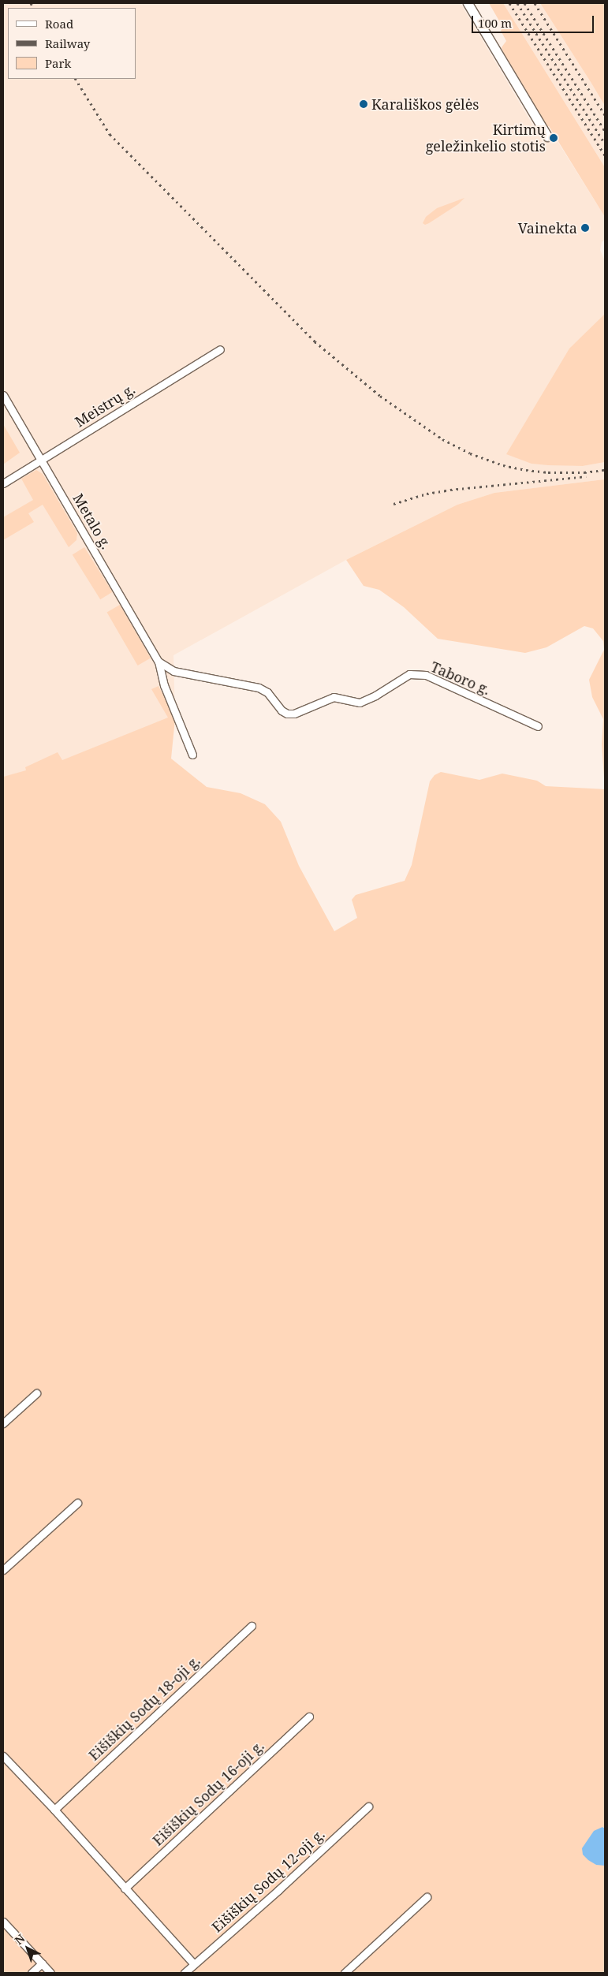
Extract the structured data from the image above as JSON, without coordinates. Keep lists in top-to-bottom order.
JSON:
{
  "streets": {
    "street": [
      "Meistrų g.",
      "Metalo g.",
      "Taboro g.",
      "Eišiškių Sodų 18-oji g.",
      "Eišiškių Sodų 16-oji g.",
      "Eišiškių Sodų 12-oji g."
    ]
  },
  "crossings": [
    ["Meistrų g.", "Metalo g."],
    ["Metalo g.", "Taboro g."]
  ],
  "places": ["Karališkos gėlės", "Kirtimų geležinkelio stotis", "Vainekta"],
  "legend": ["Road", "Railway", "Park"],
  "scale_bar": "100 m",
  "north": "top left"
}
